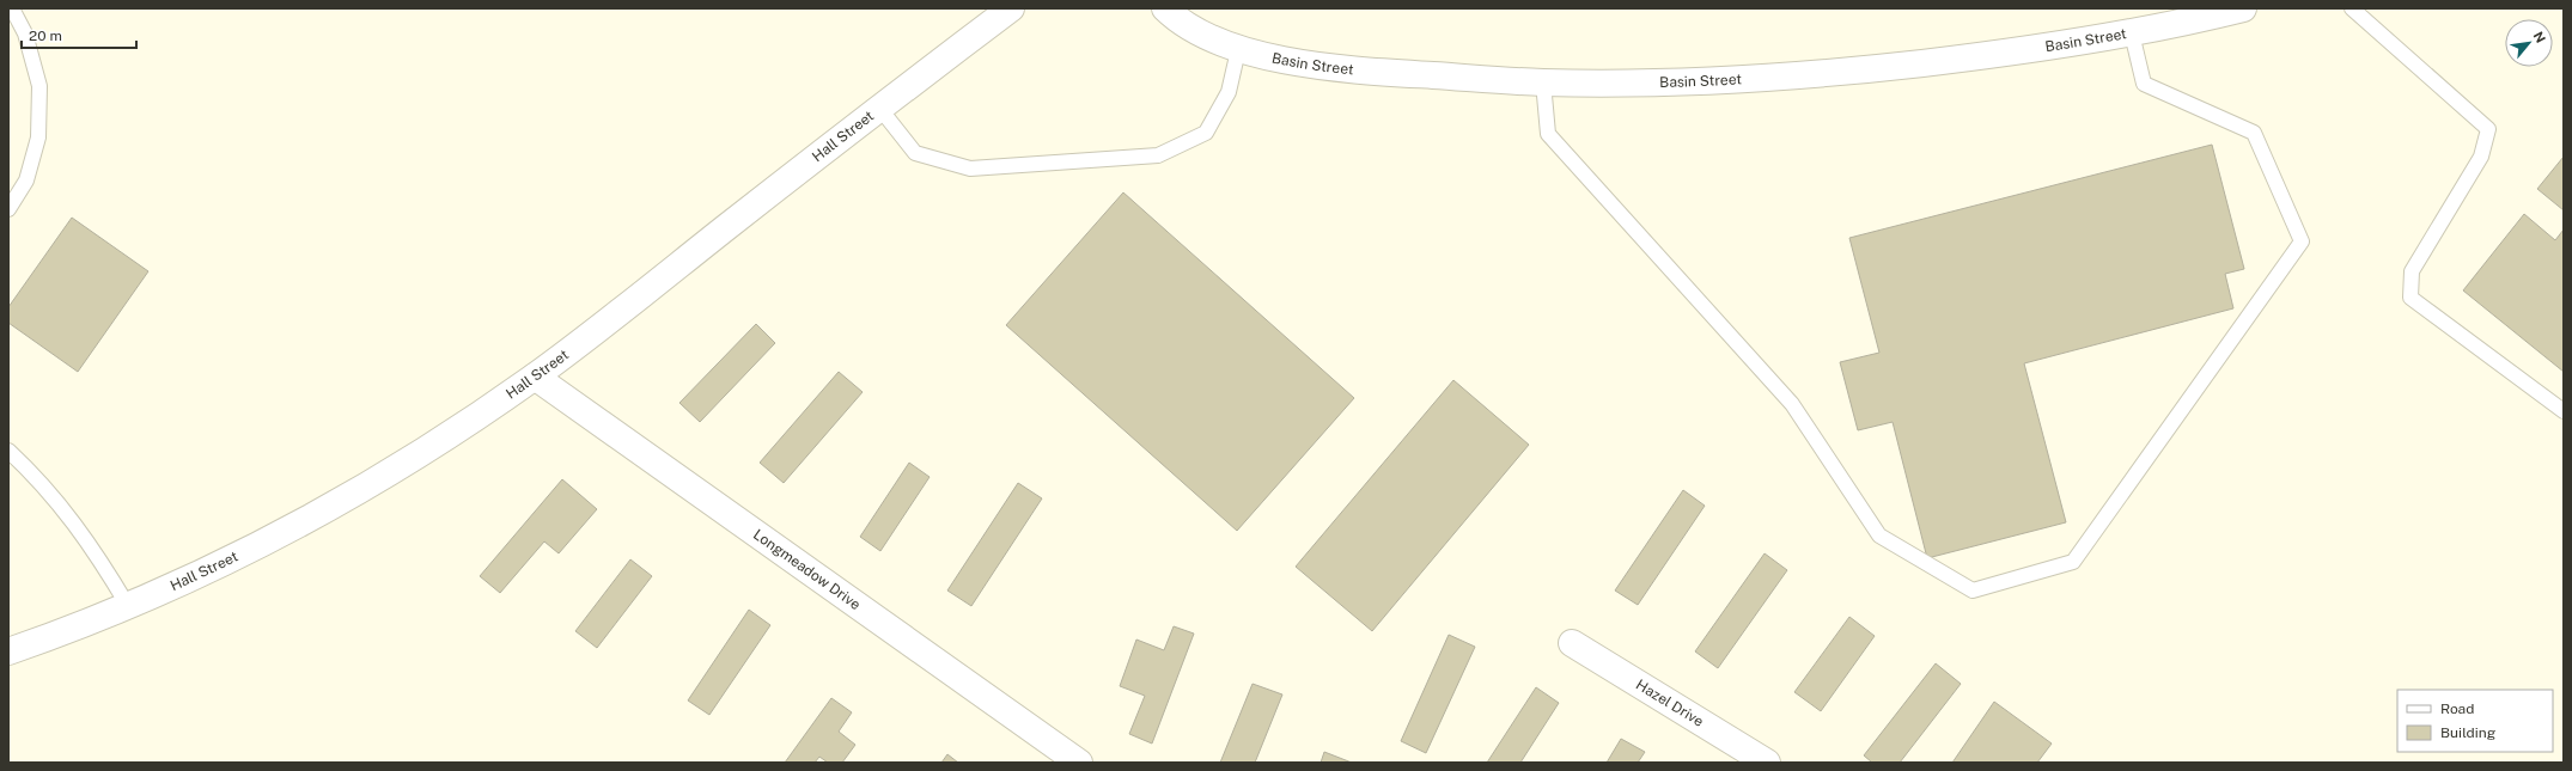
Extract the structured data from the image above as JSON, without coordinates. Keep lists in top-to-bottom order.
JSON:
{
  "streets": {
    "street": [
      "Basin Street",
      "Hall Street",
      "Longmeadow Drive",
      "Hazel Drive"
    ]
  },
  "crossings": [
    ["Hall Street", "Longmeadow Drive"]
  ],
  "legend": ["Road", "Building"],
  "scale_bar": "20 m",
  "north": "top right"
}
